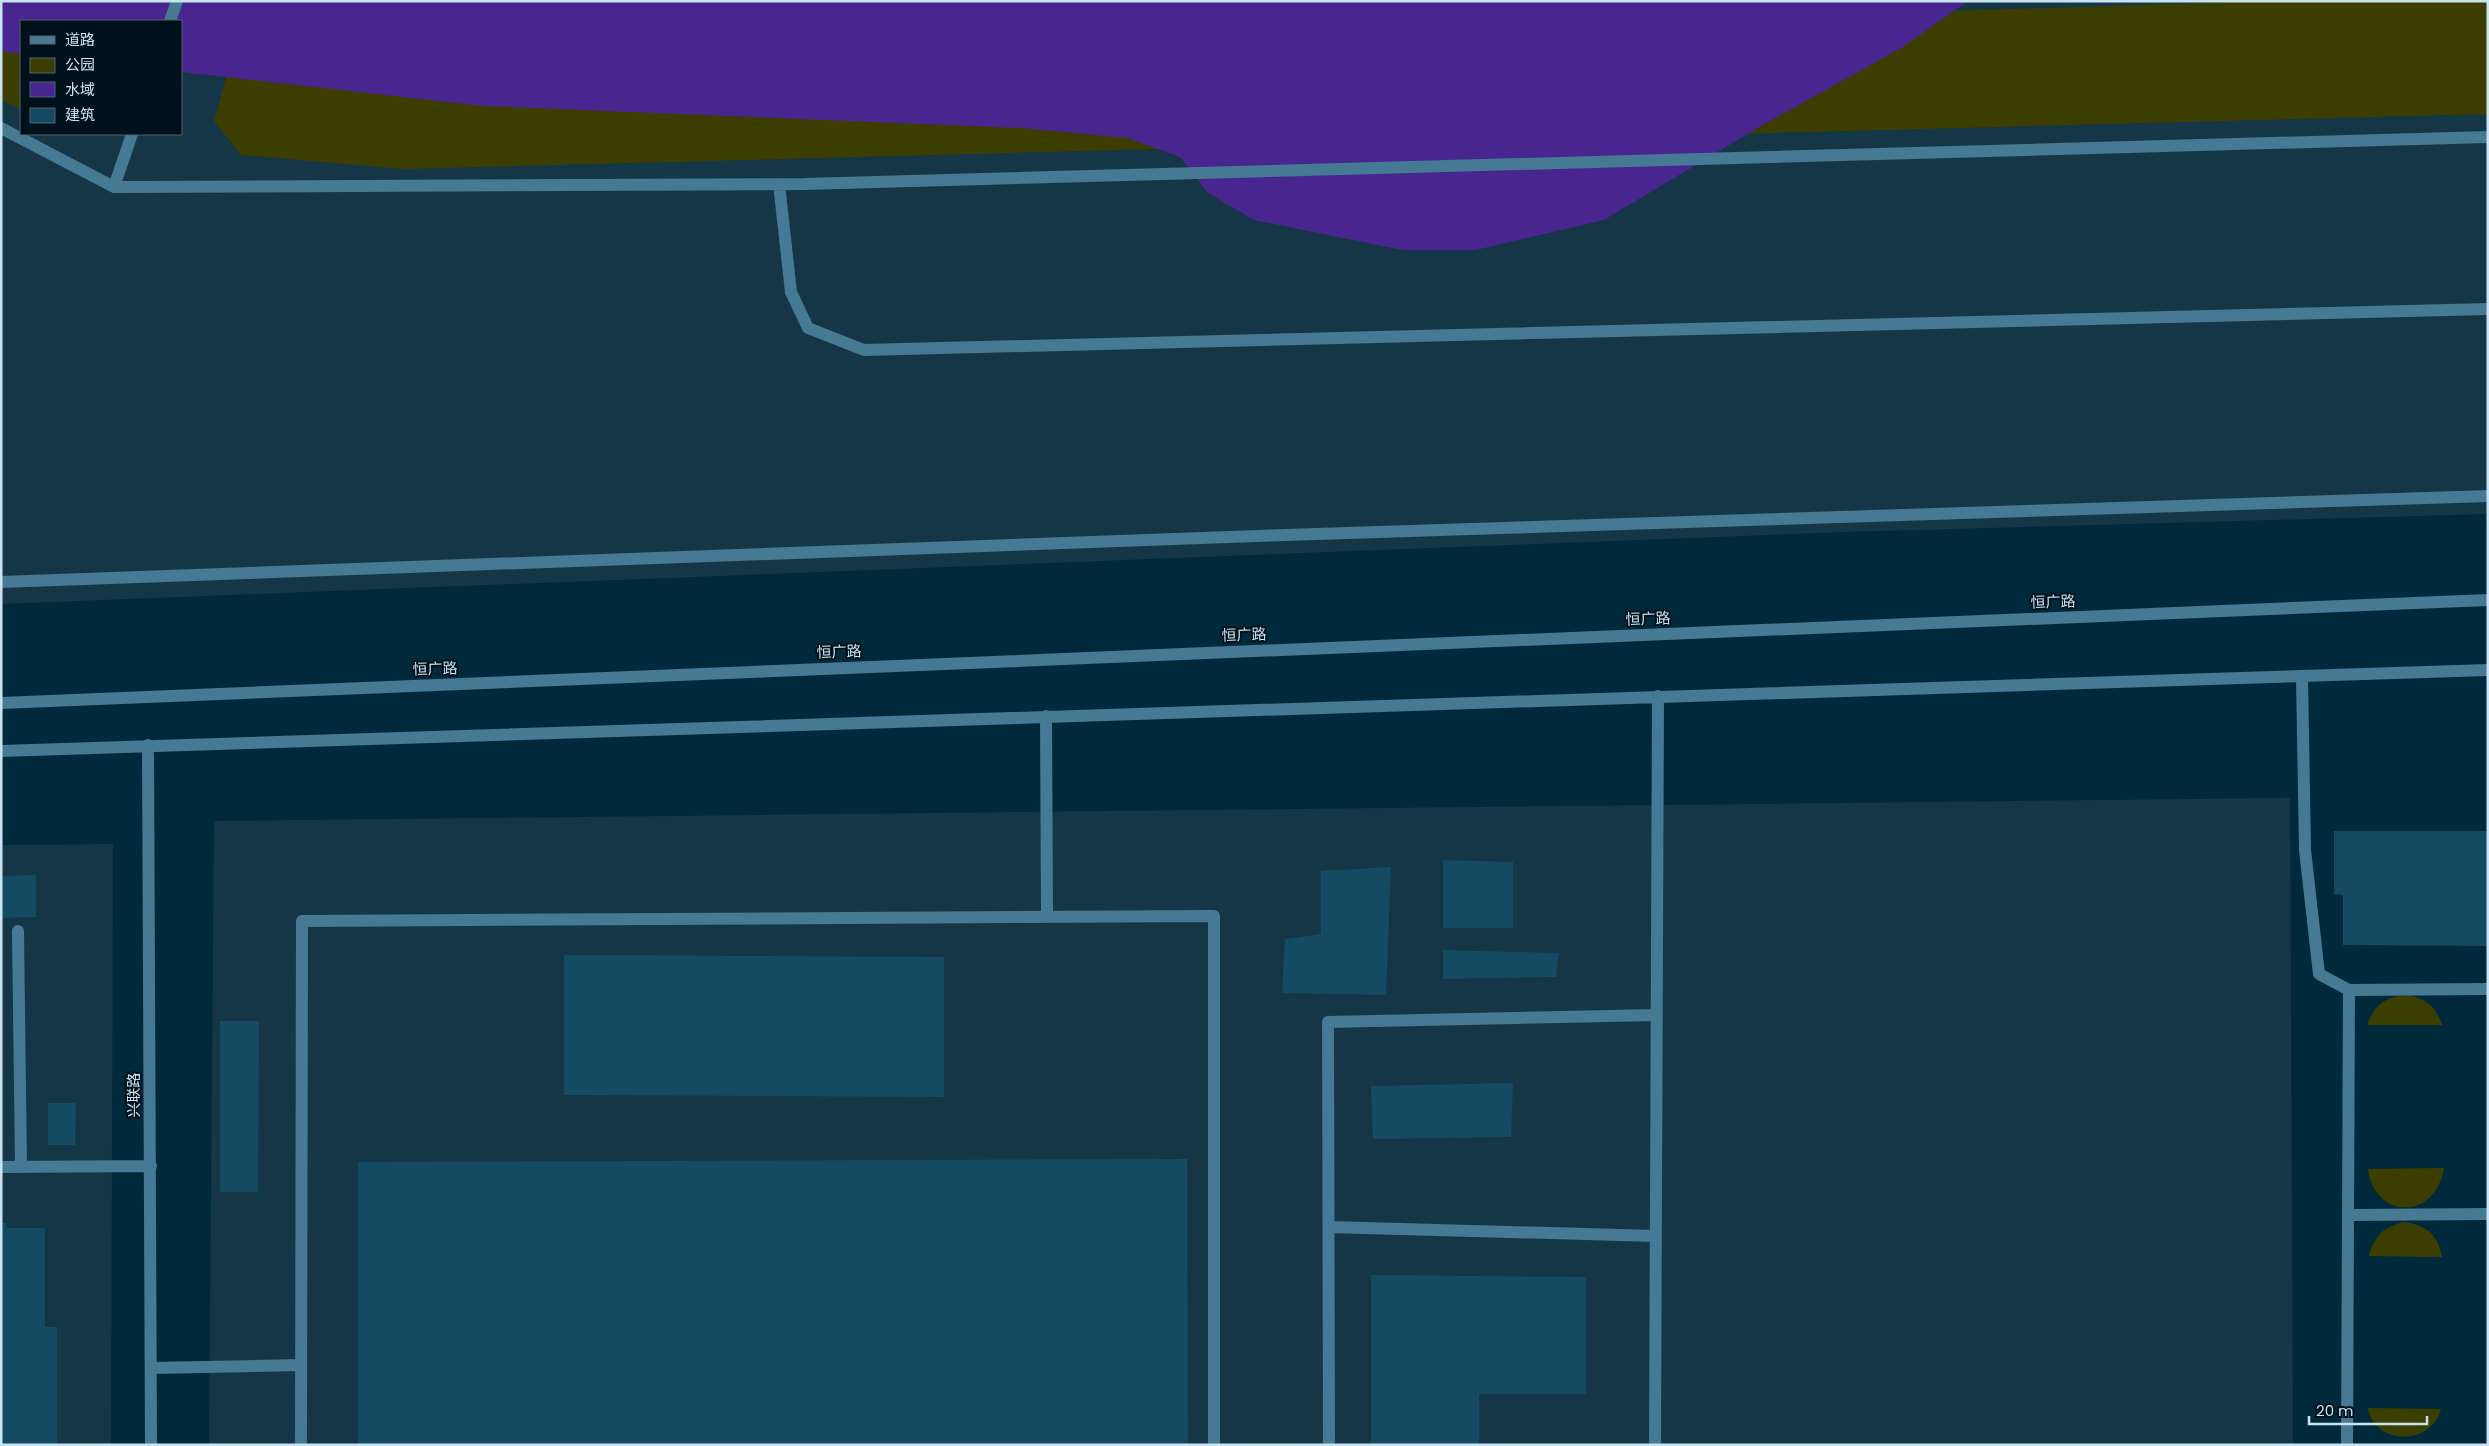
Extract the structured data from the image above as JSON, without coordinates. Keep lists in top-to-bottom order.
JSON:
{
  "streets": {
    "street": ["恒广路", "兴联路"]
  },
  "legend": [
    "道路",
    "公园",
    "水域",
    "建筑"
  ],
  "scale_bar": "20 m"
}
